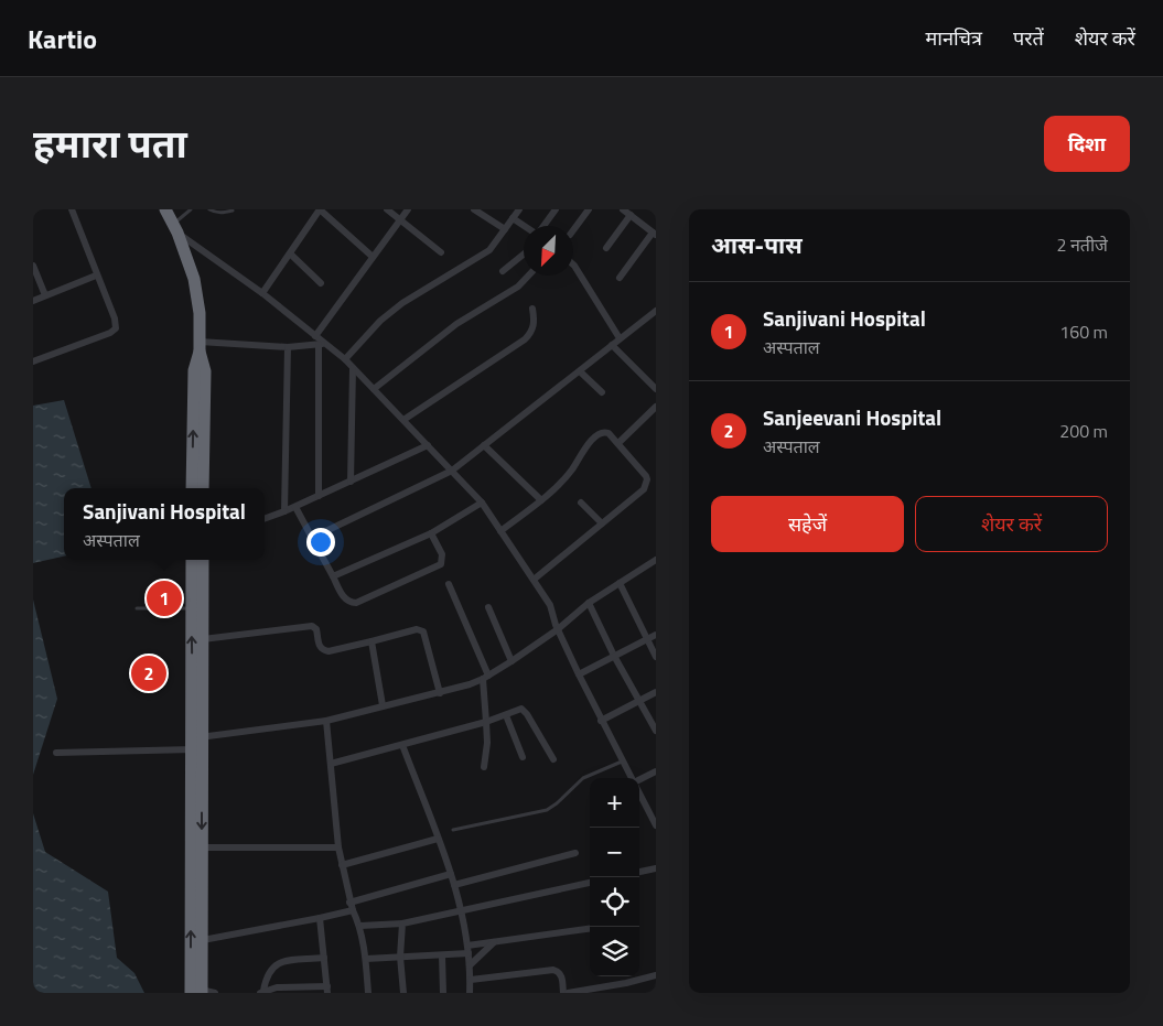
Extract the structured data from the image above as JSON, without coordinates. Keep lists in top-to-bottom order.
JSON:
{
  "north": "bottom left",
  "page": {
    "header": "Kartio",
    "nav": ["मानचित्र", "परतें", "शेयर करें"],
    "title": "हमारा पता",
    "buttons": [
      "दिशा",
      ["सहेजें", "शेयर करें"]
    ],
    "heading": ["आस-पास", "2 नतीजे"],
    "list": [
      {
        "mark": "1",
        "name": "Sanjivani Hospital",
        "note": "अस्पताल",
        "value": "160 m"
      },
      {
        "mark": "2",
        "name": "Sanjeevani Hospital",
        "note": "अस्पताल",
        "value": "200 m"
      }
    ],
    "popup": ["Sanjivani Hospital", "अस्पताल"],
    "pins": ["1", "2"],
    "map_buttons": ["+", "−"]
  }
}
